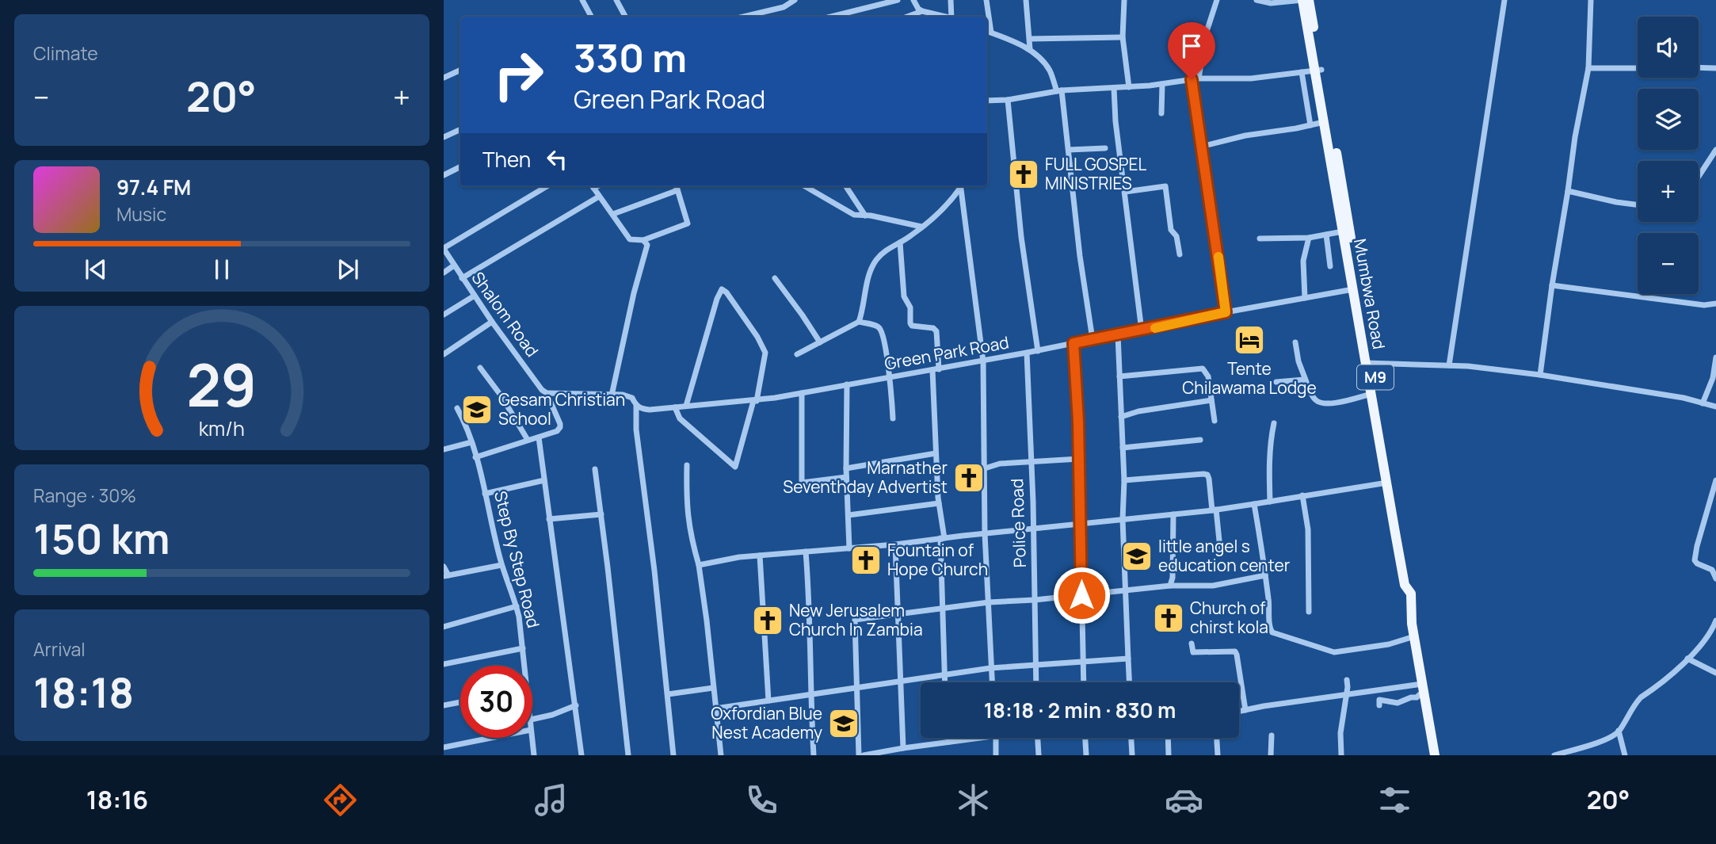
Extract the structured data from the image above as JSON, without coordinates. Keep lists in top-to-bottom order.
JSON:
{
  "streets": {
    "main road": ["Mumbwa Road", "M9"],
    "street": [
      "Shalom Road",
      "Green Park Road",
      "Police Road",
      "Step By Step Road"
    ]
  },
  "crossings": [
    ["Mumbwa Road", "Green Park Road"],
    ["Shalom Road", "Green Park Road"],
    ["Green Park Road", "Police Road"]
  ],
  "places": {
    "church": [
      "FULL GOSPEL MINISTRIES",
      "Marnather Seventhday Advertist",
      "Fountain of Hope Church",
      "Church of chirst kola",
      "New Jerusalem Church In Zambia"
    ],
    "hotel": ["Tente Chilawama Lodge"],
    "school or university": ["Gesam Christian School", "little angel s education center", "Oxfordian Blue Nest Academy"]
  },
  "page": {
    "tile": [
      "Climate",
      ["Range · 30%", "150 km"],
      ["Arrival", "18:18"]
    ],
    "map_buttons": ["+", "−"],
    "turn": ["330 m", "Green Park Road"],
    "heat": ["−", "20°", "+"],
    "then": "Then",
    "song": ["97.4 FM", "Music"],
    "limit": "30",
    "trip": "18:18 · 2 min · 830 m",
    "tabs": ["18:16", "20°"],
    "gauge": ["29", "km/h"]
  }
}
